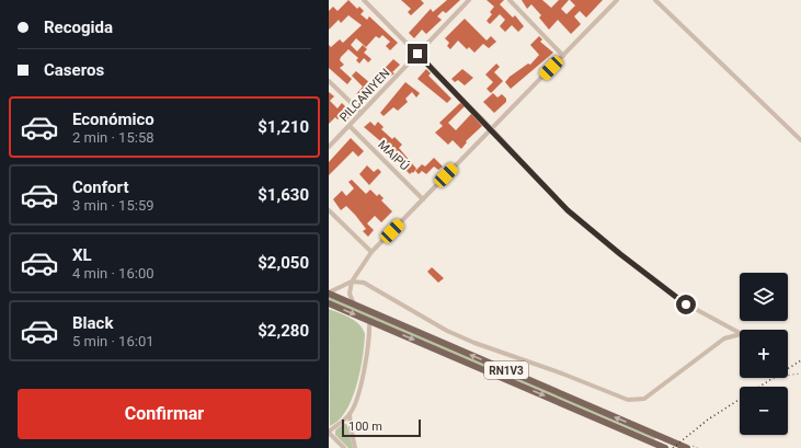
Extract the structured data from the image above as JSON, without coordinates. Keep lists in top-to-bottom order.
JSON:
{
  "streets": {
    "main road": ["RN1V3"],
    "street": ["PILCANIYEN", "MAIPÚ"]
  },
  "crossings": [
    ["PILCANIYEN", "MAIPÚ"]
  ],
  "scale_bar": "100 m",
  "page": {
    "banner": ["Recogida", "Caseros"],
    "list": [
      {
        "name": "Económico",
        "note": "2 min · 15:58",
        "value": "$1,210"
      },
      {
        "name": "Confort",
        "note": "3 min · 15:59",
        "value": "$1,630"
      },
      {
        "name": "XL",
        "note": "4 min · 16:00",
        "value": "$2,050"
      },
      {
        "name": "Black",
        "note": "5 min · 16:01",
        "value": "$2,280"
      }
    ],
    "map_buttons": ["+", "−"],
    "buttons": "Confirmar",
    "scale": "100 m"
  }
}
